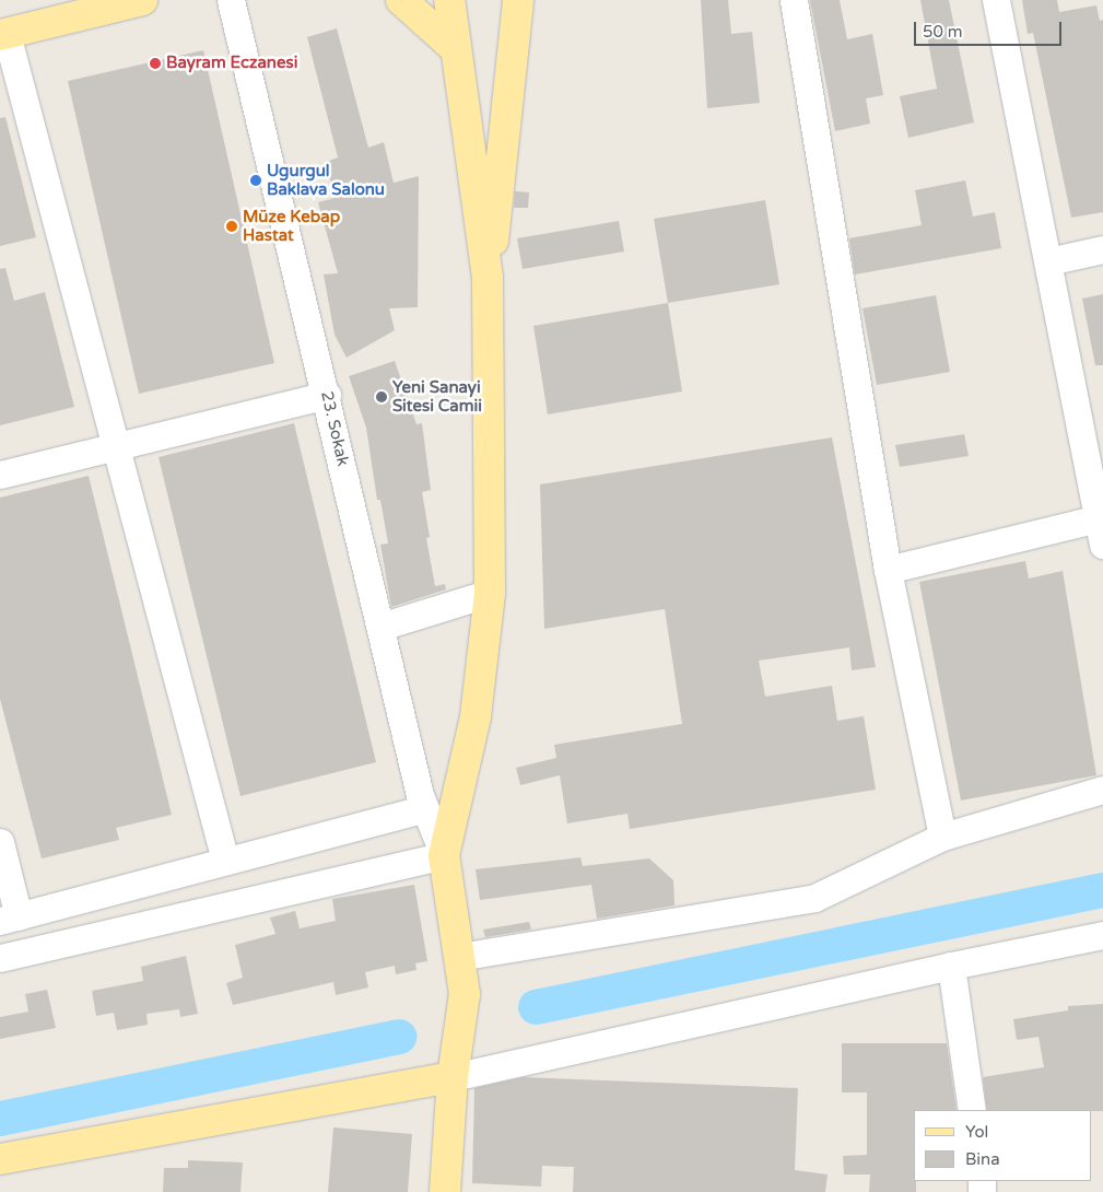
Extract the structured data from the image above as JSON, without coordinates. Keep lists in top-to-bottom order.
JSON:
{
  "streets": {
    "street": ["23. Sokak"]
  },
  "places": [
    "Bayram Eczanesi",
    "Ugurgul Baklava Salonu",
    "Müze Kebap Hastat",
    "Yeni Sanayi Sitesi Camii"
  ],
  "legend": ["Yol", "Bina"],
  "scale_bar": "50 m"
}
